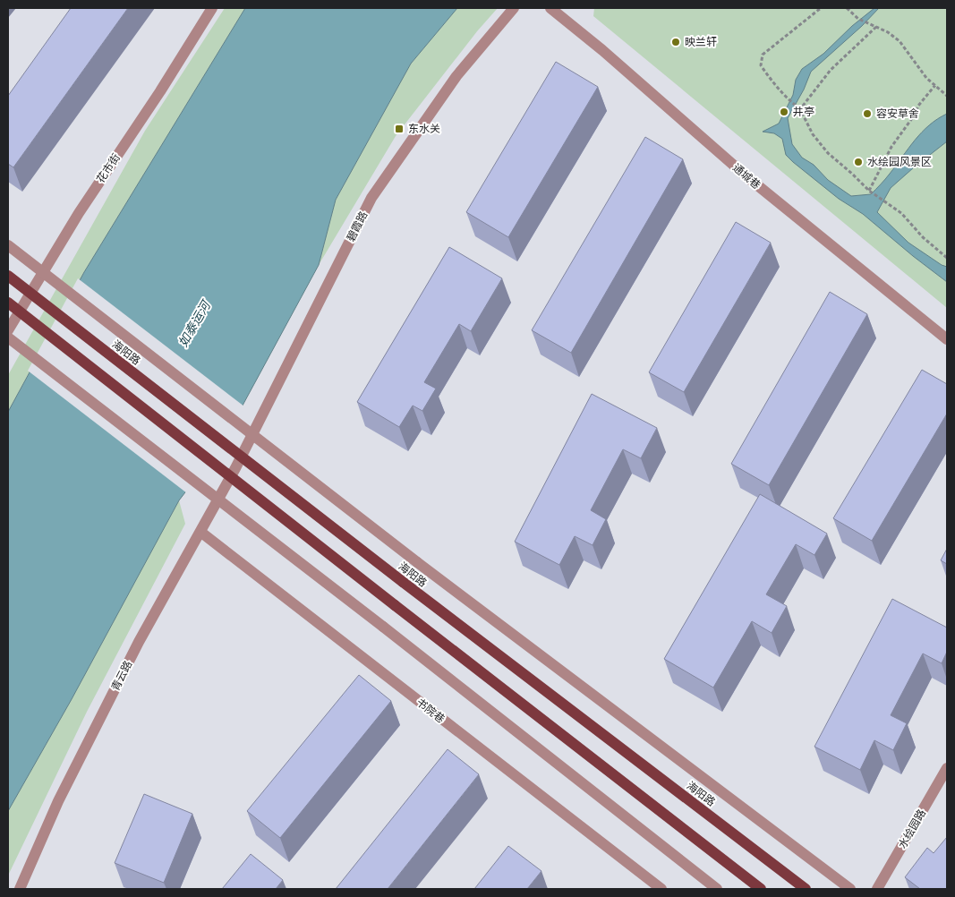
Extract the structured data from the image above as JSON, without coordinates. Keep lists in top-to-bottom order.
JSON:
{
  "streets": {
    "main road": ["海阳路"],
    "street": [
      "花市街",
      "通城巷",
      "碧霞路",
      "青云路",
      "书院巷",
      "水绘园路"
    ]
  },
  "crossings": [
    ["碧霞路", "青云路"],
    ["青云路", "书院巷"]
  ],
  "water": ["如泰运河"],
  "places": {
    "other": [
      "映兰轩",
      "井亭",
      "容安草舍",
      "水绘园风景区"
    ],
    "transit": ["东水关"]
  }
}
